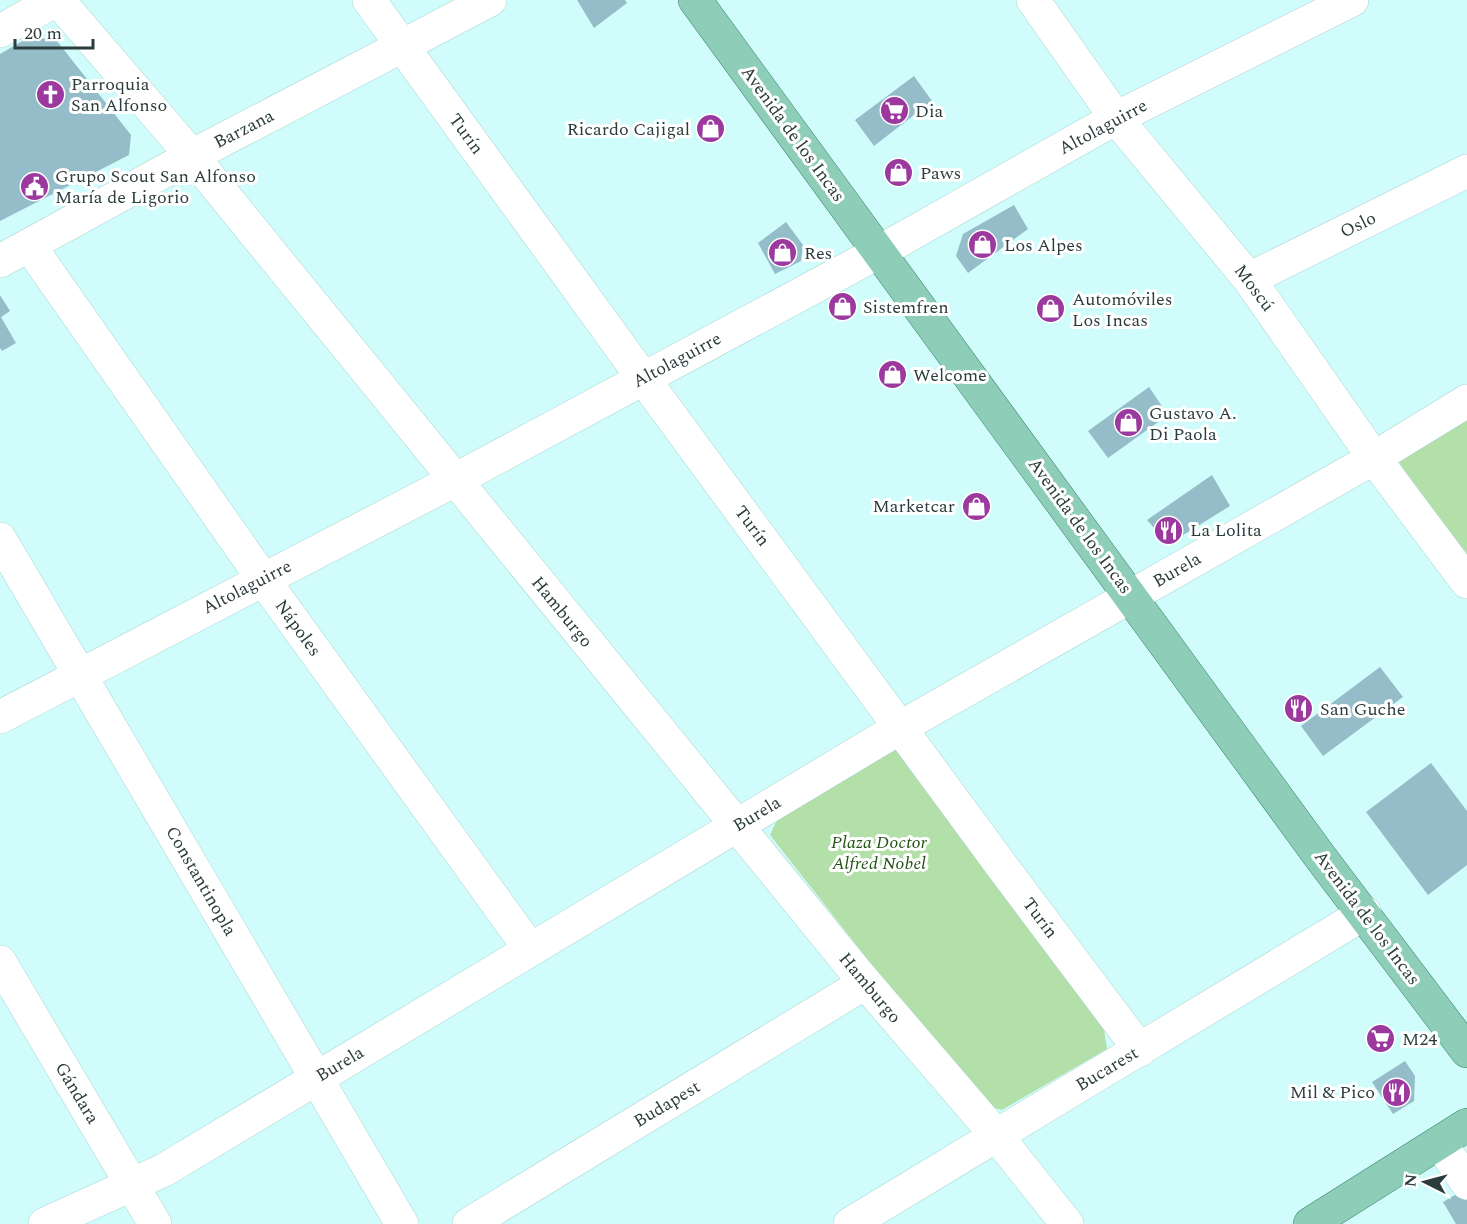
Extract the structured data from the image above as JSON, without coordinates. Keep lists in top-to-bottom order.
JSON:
{
  "streets": {
    "main road": ["Avenida de los Incas"],
    "street": [
      "Altolaguirre",
      "Barzana",
      "Turín",
      "Oslo",
      "Moscú",
      "Burela",
      "Hamburgo",
      "Nápoles",
      "Constantinopla",
      "Bucarest",
      "Gándara",
      "Budapest"
    ]
  },
  "crossings": [
    ["Altolaguirre", "Turín"],
    ["Altolaguirre", "Avenida de los Incas"],
    ["Altolaguirre", "Moscú"],
    ["Altolaguirre", "Hamburgo"],
    ["Altolaguirre", "Nápoles"],
    ["Altolaguirre", "Constantinopla"],
    ["Barzana", "Turín"],
    ["Barzana", "Hamburgo"],
    ["Barzana", "Nápoles"],
    ["Turín", "Burela"],
    ["Turín", "Bucarest"],
    ["Avenida de los Incas", "Burela"],
    ["Avenida de los Incas", "Bucarest"],
    ["Oslo", "Moscú"],
    ["Moscú", "Burela"],
    ["Burela", "Hamburgo"],
    ["Burela", "Nápoles"],
    ["Burela", "Constantinopla"],
    ["Burela", "Gándara"],
    ["Hamburgo", "Bucarest"],
    ["Hamburgo", "Budapest"]
  ],
  "parks": ["Plaza Doctor Alfred Nobel"],
  "places": {
    "church": ["Parroquia San Alfonso"],
    "supermarket": ["Dia", "M24"],
    "shop": [
      "Ricardo Cajigal",
      "Paws",
      "Los Alpes",
      "Res",
      "Sistemfren",
      "Automóviles Los Incas",
      "Welcome",
      "Gustavo A. Di Paola",
      "Marketcar"
    ],
    "public building": ["Grupo Scout San Alfonso María de Ligorio"],
    "restaurant": ["La Lolita", "San Guche", "Mil & Pico"]
  },
  "scale_bar": "20 m",
  "north": "left"
}
